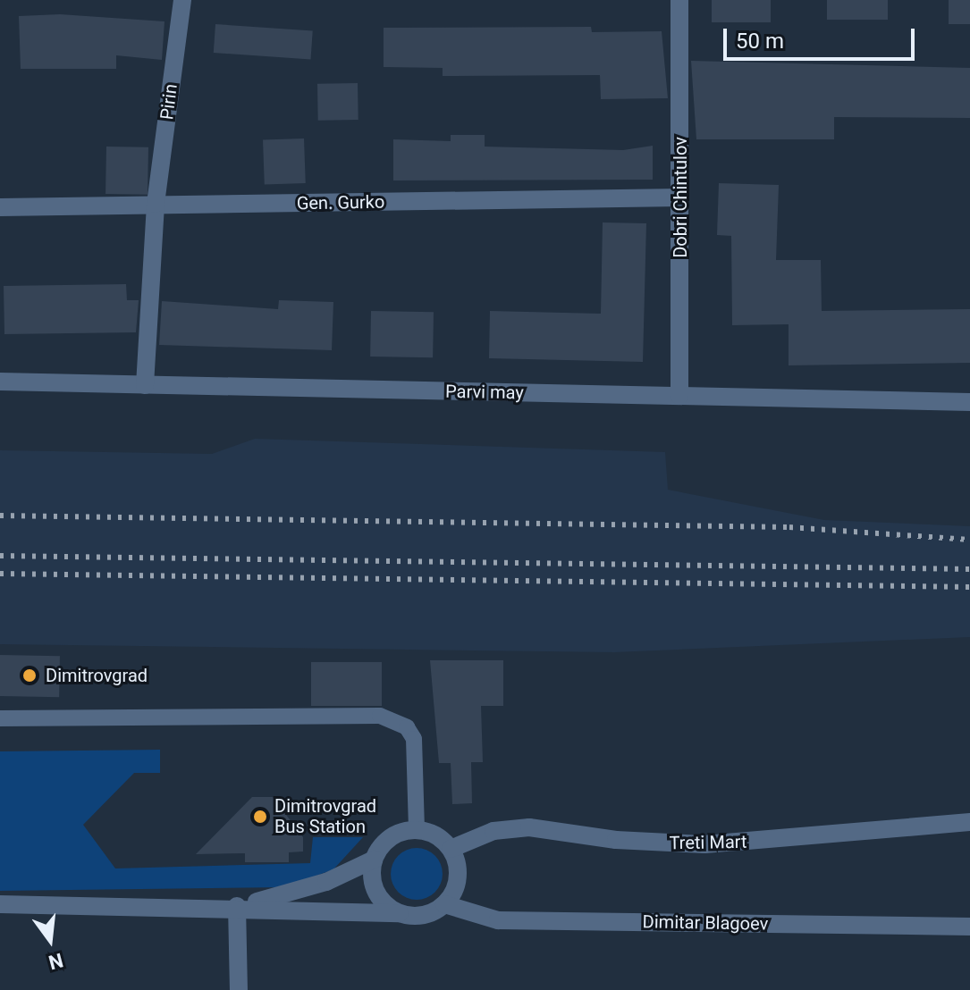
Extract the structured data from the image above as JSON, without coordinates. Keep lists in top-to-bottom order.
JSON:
{
  "streets": {
    "street": [
      "Pirin",
      "Dobri Chintulov",
      "Gen. Gurko",
      "Parvi may",
      "Treti Mart",
      "Dimitar Blagoev"
    ]
  },
  "crossings": [
    ["Pirin", "Gen. Gurko"],
    ["Pirin", "Parvi may"],
    ["Dobri Chintulov", "Gen. Gurko"],
    ["Dobri Chintulov", "Parvi may"],
    ["Treti Mart", "Dimitar Blagoev"]
  ],
  "places": ["Dimitrovgrad", "Dimitrovgrad Bus Station"],
  "scale_bar": "50 m",
  "north": "bottom"
}
